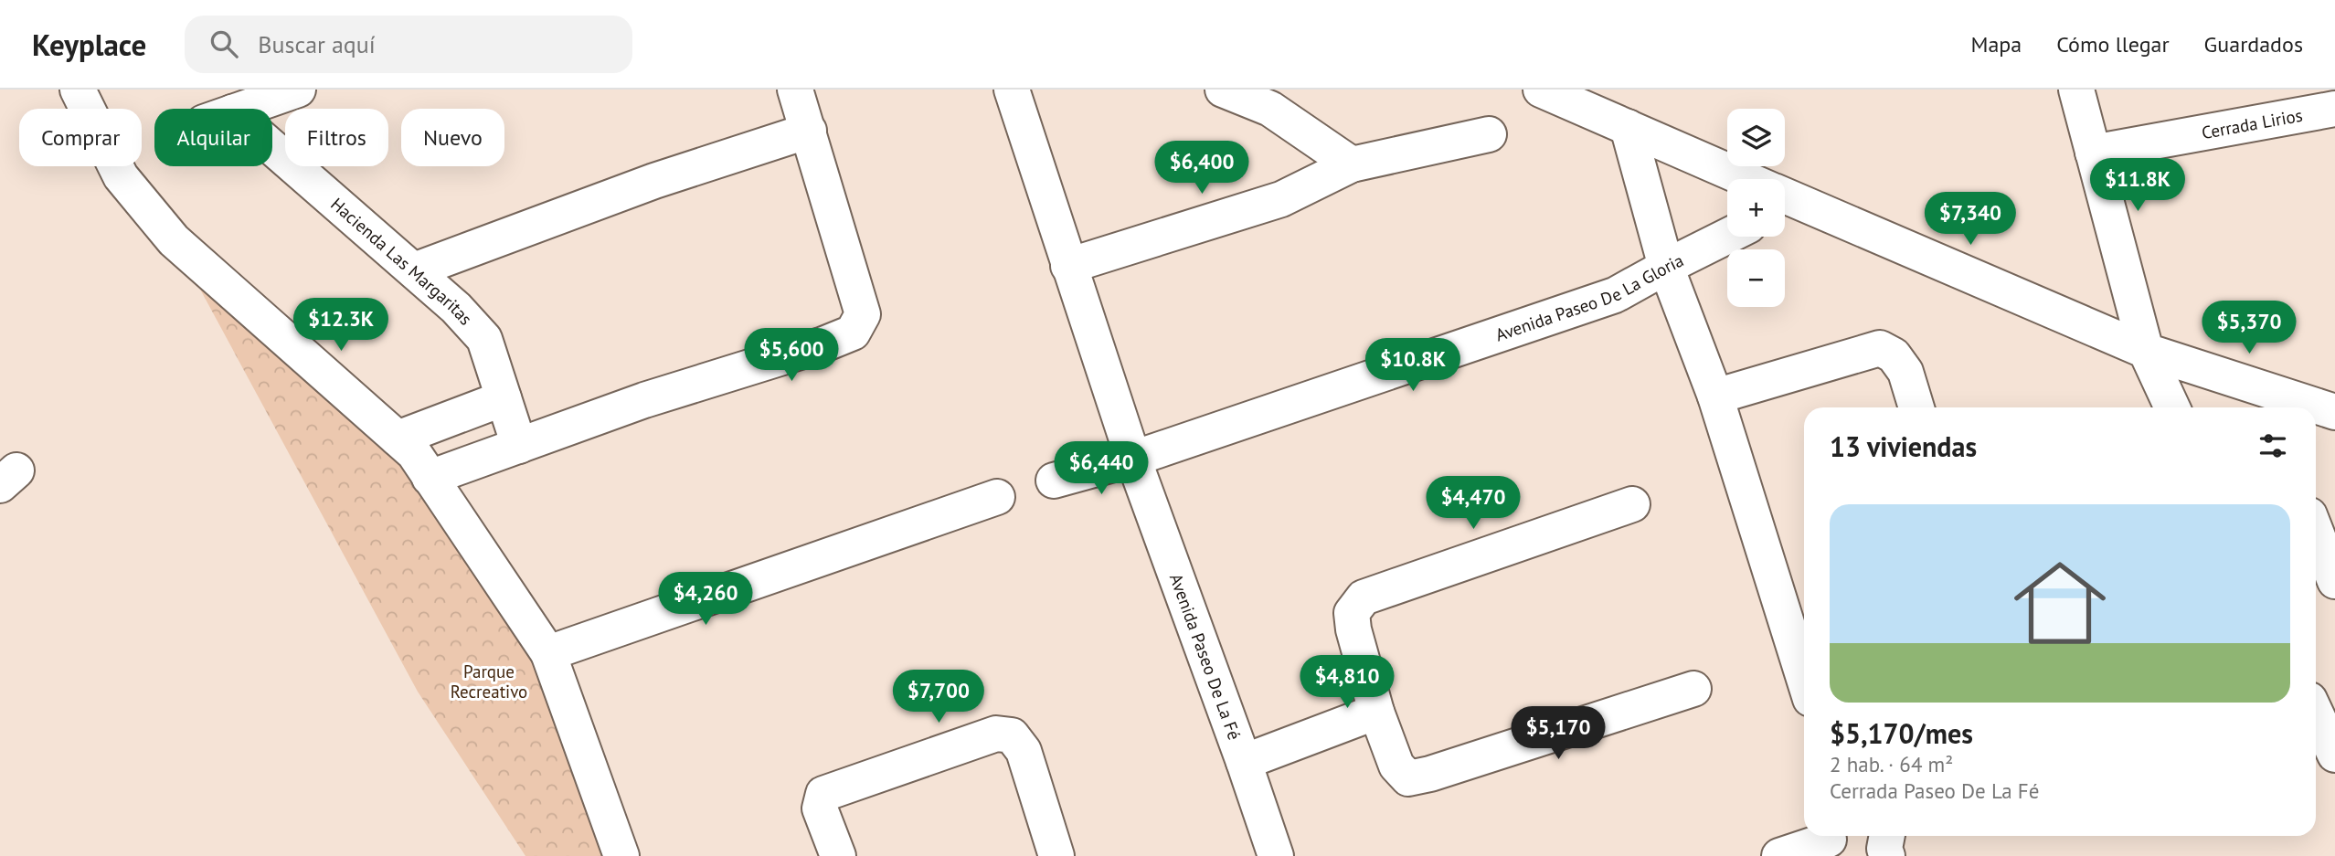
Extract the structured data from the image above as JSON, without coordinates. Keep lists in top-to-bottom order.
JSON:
{
  "streets": {
    "street": [
      "Cerrada Lirios",
      "Hacienda Las Margaritas",
      "Avenida Paseo De La Gloria",
      "Avenida Paseo De La Fé"
    ]
  },
  "crossings": [
    ["Avenida Paseo De La Gloria", "Avenida Paseo De La Fé"]
  ],
  "parks": ["Parque Recreativo"],
  "page": {
    "header": "Keyplace",
    "search": "Buscar aquí",
    "nav": ["Mapa", "Cómo llegar", "Guardados"],
    "map_buttons": ["+", "−"],
    "chip": [
      "Comprar",
      "Alquilar",
      "Filtros",
      "Nuevo"
    ],
    "price": [
      "$6,400",
      "$11.8K",
      "$7,340",
      "$12.3K",
      "$5,370",
      "$5,600",
      "$10.8K",
      "$6,440",
      "$4,470",
      "$4,260",
      "$4,810",
      "$7,700",
      "$5,170"
    ],
    "heading": "13 viviendas",
    "list": [
      {
        "name": "$5,170/mes",
        "note": "2 hab. · 64 m² · Cerrada Paseo De La Fé"
      }
    ]
  }
}
